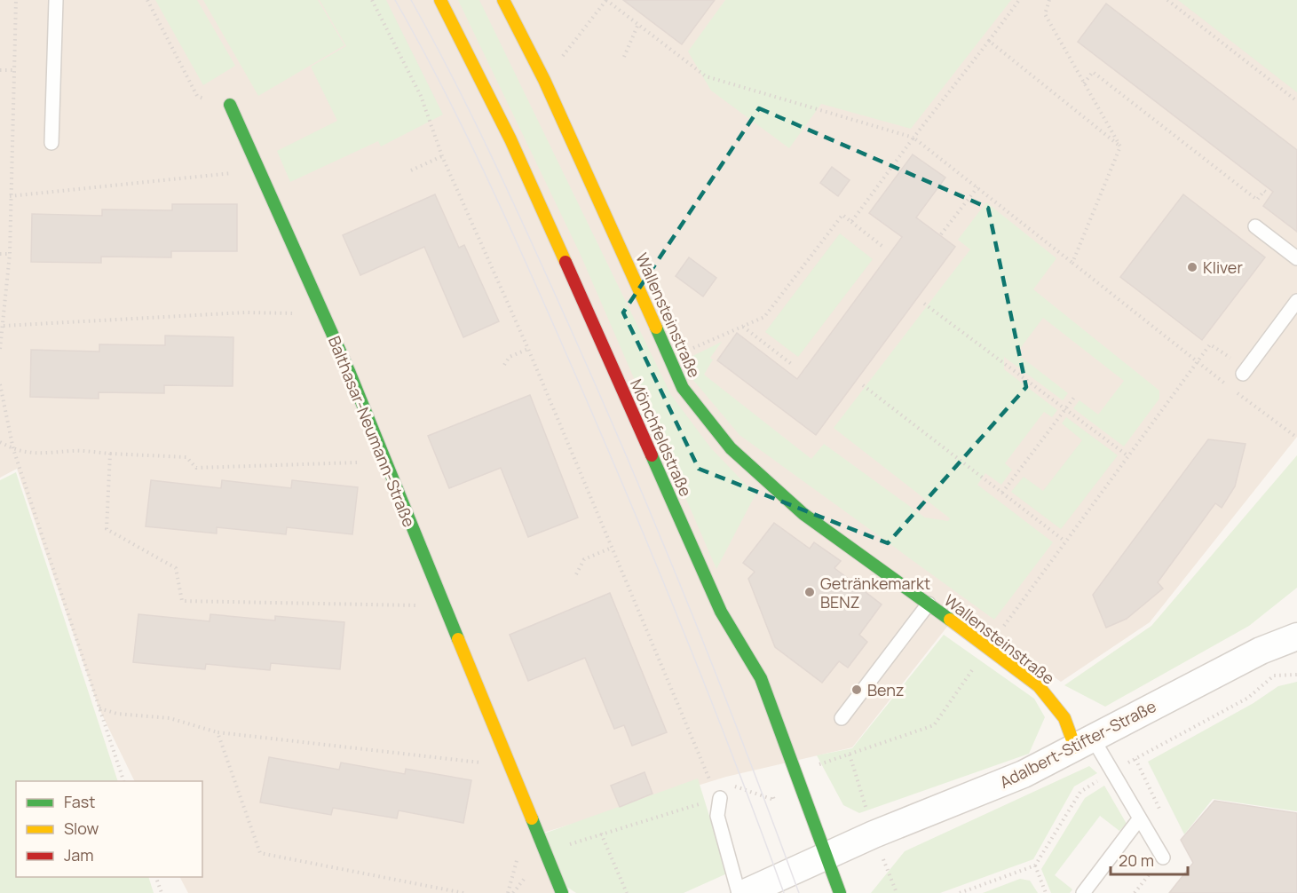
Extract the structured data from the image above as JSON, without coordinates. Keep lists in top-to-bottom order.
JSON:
{
  "streets": {
    "street": [
      "Wallensteinstraße",
      "Balthasar-Neumann-Straße",
      "Mönchfeldstraße",
      "Adalbert-Stifter-Straße"
    ]
  },
  "crossings": [
    ["Wallensteinstraße", "Adalbert-Stifter-Straße"],
    ["Mönchfeldstraße", "Adalbert-Stifter-Straße"]
  ],
  "places": ["Kliver", "Getränkemarkt BENZ", "Benz"],
  "legend": ["Fast", "Slow", "Jam"],
  "scale_bar": "20 m"
}
